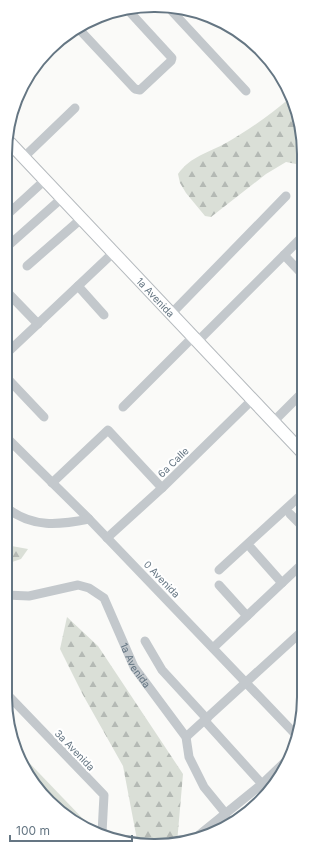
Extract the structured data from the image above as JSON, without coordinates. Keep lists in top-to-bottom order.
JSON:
{
  "streets": {
    "main road": ["1a Avenida"],
    "street": ["6a Calle", "0 Avenida", "3a Avenida"]
  },
  "crossings": [
    ["1a Avenida", "6a Calle"],
    ["6a Calle", "0 Avenida"]
  ],
  "scale_bar": "100 m"
}
